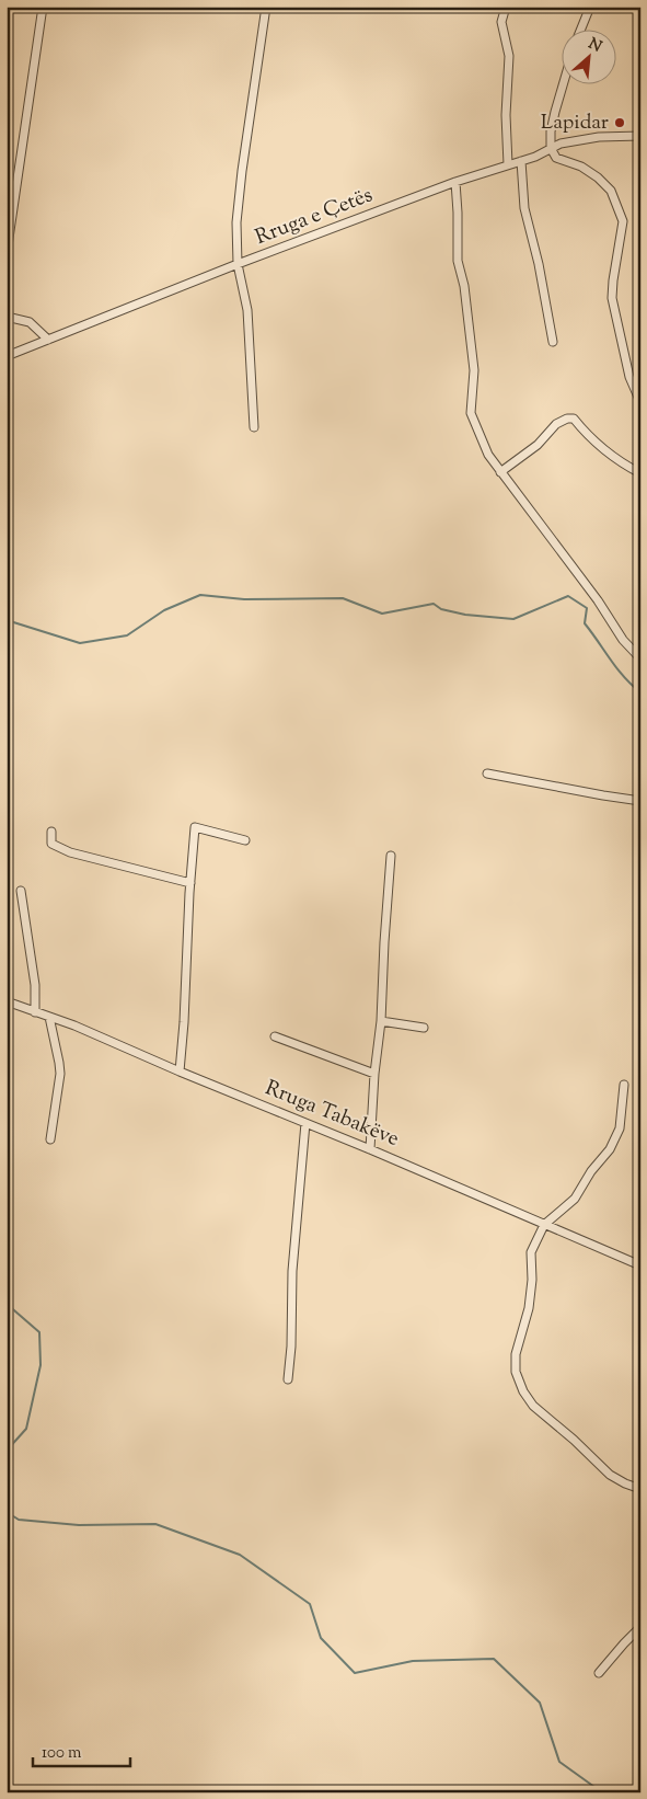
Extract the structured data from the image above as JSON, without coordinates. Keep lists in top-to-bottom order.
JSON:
{
  "streets": {
    "street": ["Rruga e Çetës", "Rruga Tabakëve"]
  },
  "places": ["Lapidar"],
  "scale_bar": "100 m",
  "north": "top right"
}
